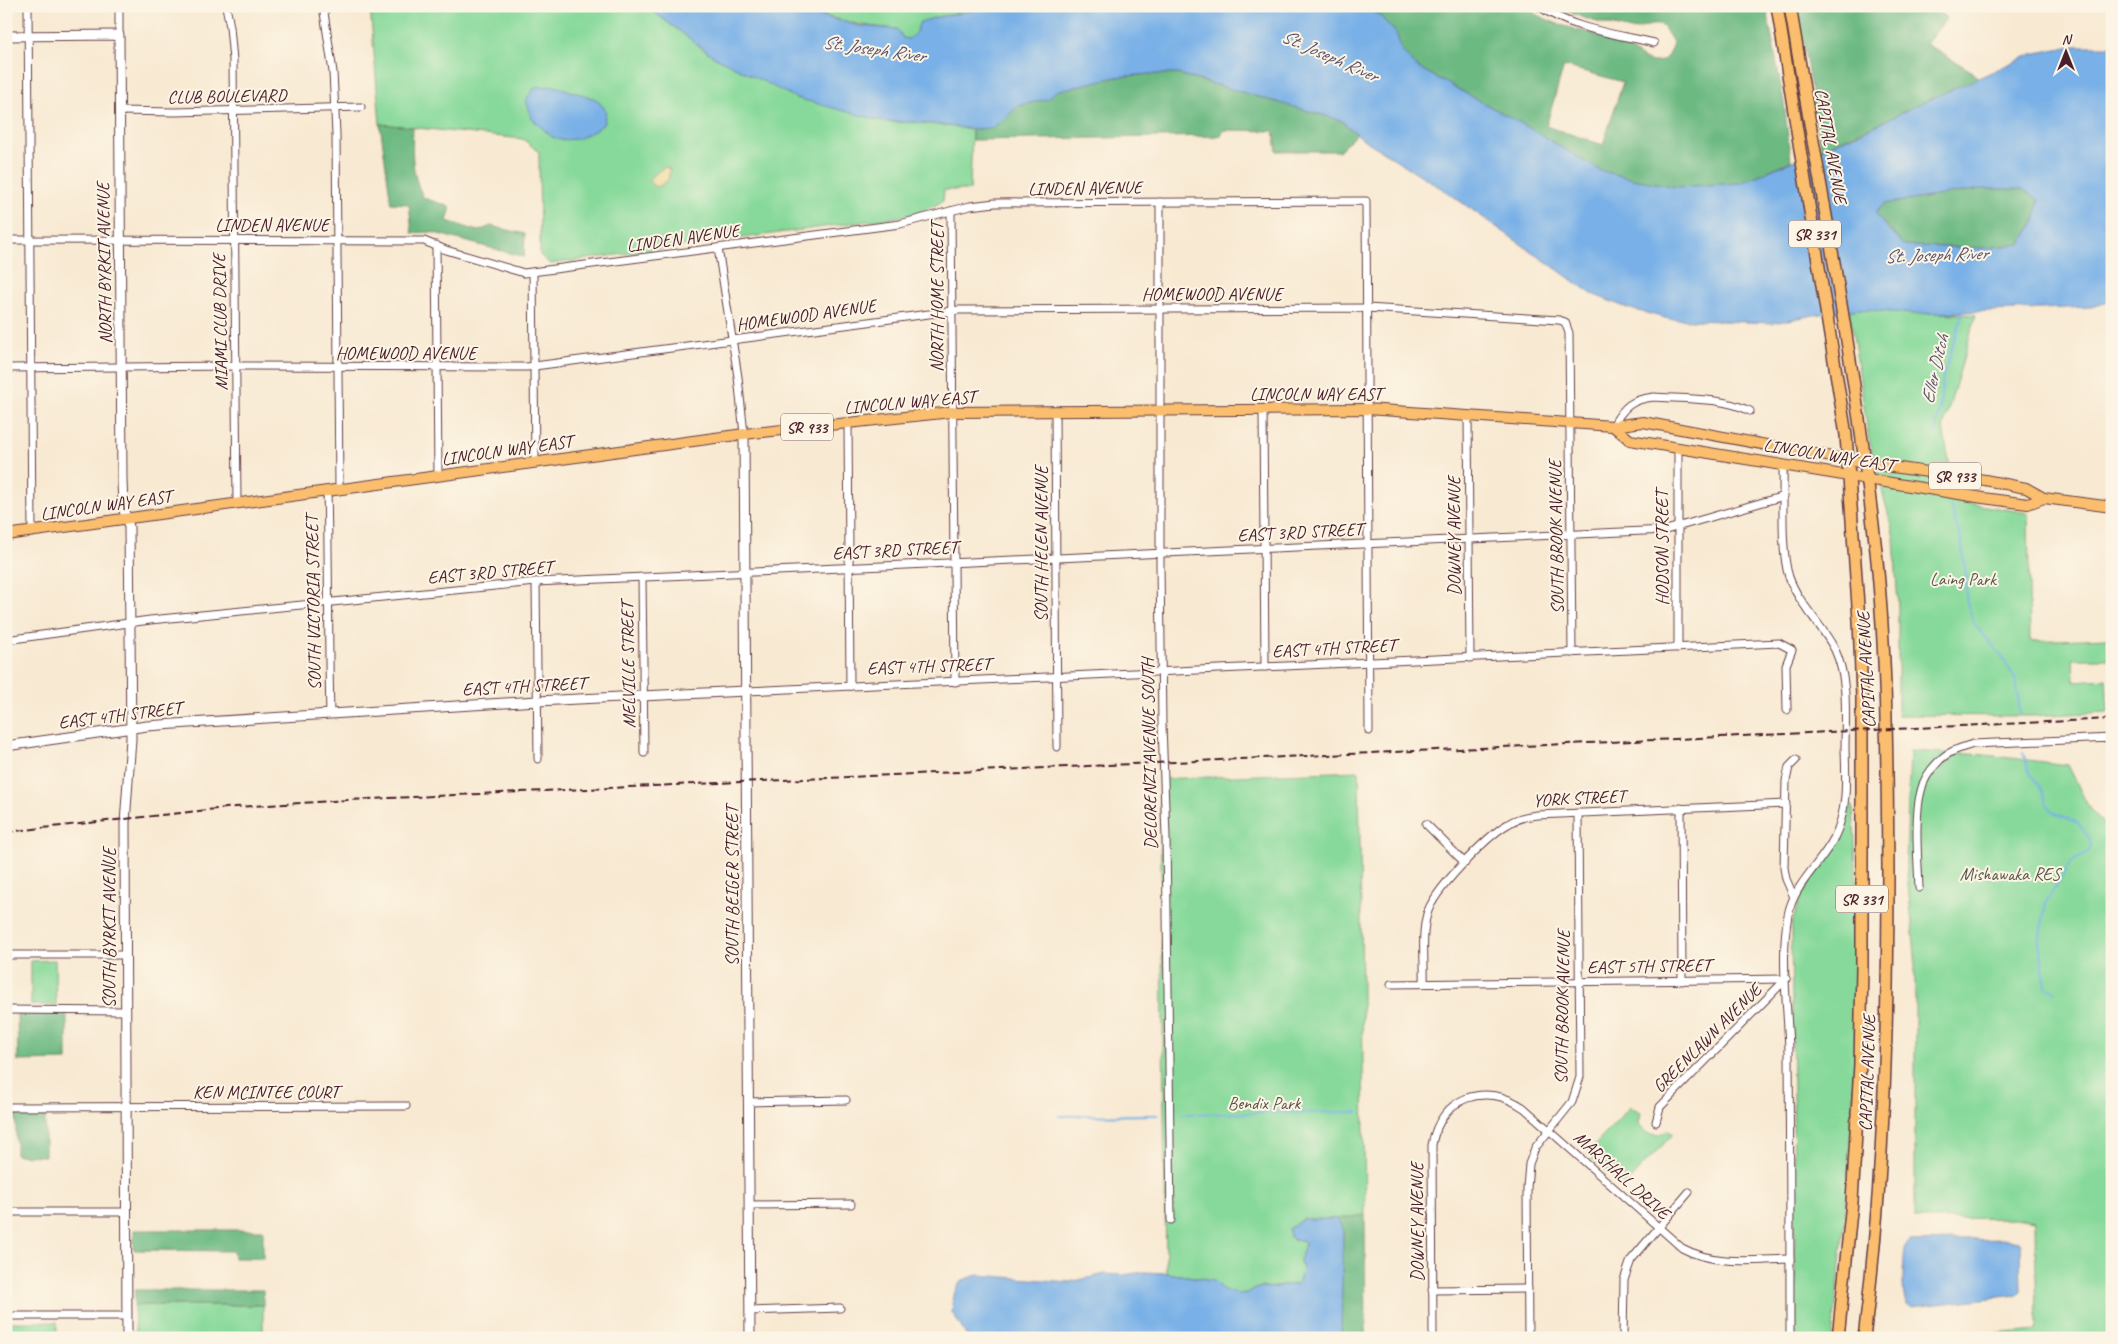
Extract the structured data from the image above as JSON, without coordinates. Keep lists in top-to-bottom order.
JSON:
{
  "streets": {
    "highway": ["CAPITAL AVENUE", "SR 331"],
    "main road": ["LINCOLN WAY EAST", "SR 933"],
    "street": [
      "CLUB BOULEVARD",
      "LINDEN AVENUE",
      "NORTH BYRKIT AVENUE",
      "HOMEWOOD AVENUE",
      "NORTH HOME STREET",
      "MIAMI CLUB DRIVE",
      "EAST 3RD STREET",
      "DOWNEY AVENUE",
      "SOUTH BROOK AVENUE",
      "SOUTH HELEN AVENUE",
      "HODSON STREET",
      "SOUTH VICTORIA STREET",
      "EAST 4TH STREET",
      "MELVILLE STREET",
      "DELORENZI AVENUE SOUTH",
      "YORK STREET",
      "SOUTH BEIGER STREET",
      "SOUTH BYRKIT AVENUE",
      "EAST 5TH STREET",
      "GREENLAWN AVENUE",
      "KEN MCINTEE COURT",
      "MARSHALL DRIVE"
    ]
  },
  "crossings": [
    ["CLUB BOULEVARD", "NORTH BYRKIT AVENUE"],
    ["CLUB BOULEVARD", "MIAMI CLUB DRIVE"],
    ["CAPITAL AVENUE", "LINCOLN WAY EAST"],
    ["CAPITAL AVENUE", "EAST 3RD STREET"],
    ["CAPITAL AVENUE", "EAST 5TH STREET"],
    ["CAPITAL AVENUE", "GREENLAWN AVENUE"],
    ["CAPITAL AVENUE", "MARSHALL DRIVE"],
    ["LINDEN AVENUE", "NORTH BYRKIT AVENUE"],
    ["LINDEN AVENUE", "HOMEWOOD AVENUE"],
    ["LINDEN AVENUE", "NORTH HOME STREET"],
    ["LINDEN AVENUE", "MIAMI CLUB DRIVE"],
    ["LINDEN AVENUE", "DELORENZI AVENUE SOUTH"],
    ["NORTH BYRKIT AVENUE", "HOMEWOOD AVENUE"],
    ["NORTH BYRKIT AVENUE", "LINCOLN WAY EAST"],
    ["NORTH BYRKIT AVENUE", "SOUTH BYRKIT AVENUE"],
    ["HOMEWOOD AVENUE", "NORTH HOME STREET"],
    ["HOMEWOOD AVENUE", "MIAMI CLUB DRIVE"],
    ["HOMEWOOD AVENUE", "SOUTH BROOK AVENUE"],
    ["HOMEWOOD AVENUE", "DELORENZI AVENUE SOUTH"],
    ["NORTH HOME STREET", "LINCOLN WAY EAST"],
    ["NORTH HOME STREET", "EAST 3RD STREET"],
    ["NORTH HOME STREET", "EAST 4TH STREET"],
    ["MIAMI CLUB DRIVE", "LINCOLN WAY EAST"],
    ["LINCOLN WAY EAST", "DOWNEY AVENUE"],
    ["LINCOLN WAY EAST", "SOUTH BROOK AVENUE"],
    ["LINCOLN WAY EAST", "SOUTH HELEN AVENUE"],
    ["LINCOLN WAY EAST", "HODSON STREET"],
    ["LINCOLN WAY EAST", "SOUTH VICTORIA STREET"],
    ["LINCOLN WAY EAST", "DELORENZI AVENUE SOUTH"],
    ["LINCOLN WAY EAST", "SOUTH BEIGER STREET"],
    ["LINCOLN WAY EAST", "SOUTH BYRKIT AVENUE"],
    ["EAST 3RD STREET", "DOWNEY AVENUE"],
    ["EAST 3RD STREET", "SOUTH BROOK AVENUE"],
    ["EAST 3RD STREET", "SOUTH HELEN AVENUE"],
    ["EAST 3RD STREET", "HODSON STREET"],
    ["EAST 3RD STREET", "SOUTH VICTORIA STREET"],
    ["EAST 3RD STREET", "MELVILLE STREET"],
    ["EAST 3RD STREET", "DELORENZI AVENUE SOUTH"],
    ["EAST 3RD STREET", "SOUTH BEIGER STREET"],
    ["EAST 3RD STREET", "SOUTH BYRKIT AVENUE"],
    ["DOWNEY AVENUE", "EAST 4TH STREET"],
    ["DOWNEY AVENUE", "MARSHALL DRIVE"],
    ["SOUTH BROOK AVENUE", "EAST 4TH STREET"],
    ["SOUTH BROOK AVENUE", "YORK STREET"],
    ["SOUTH BROOK AVENUE", "EAST 5TH STREET"],
    ["SOUTH BROOK AVENUE", "MARSHALL DRIVE"],
    ["SOUTH HELEN AVENUE", "EAST 4TH STREET"],
    ["HODSON STREET", "EAST 4TH STREET"],
    ["SOUTH VICTORIA STREET", "EAST 4TH STREET"],
    ["EAST 4TH STREET", "MELVILLE STREET"],
    ["EAST 4TH STREET", "DELORENZI AVENUE SOUTH"],
    ["EAST 4TH STREET", "SOUTH BEIGER STREET"],
    ["EAST 4TH STREET", "SOUTH BYRKIT AVENUE"],
    ["YORK STREET", "EAST 5TH STREET"],
    ["SOUTH BYRKIT AVENUE", "KEN MCINTEE COURT"],
    ["EAST 5TH STREET", "GREENLAWN AVENUE"]
  ],
  "water": ["St. Joseph River", "Eller Ditch"],
  "parks": ["Laing Park", "Mishawaka RES", "Bendix Park"],
  "north": "top"
}
